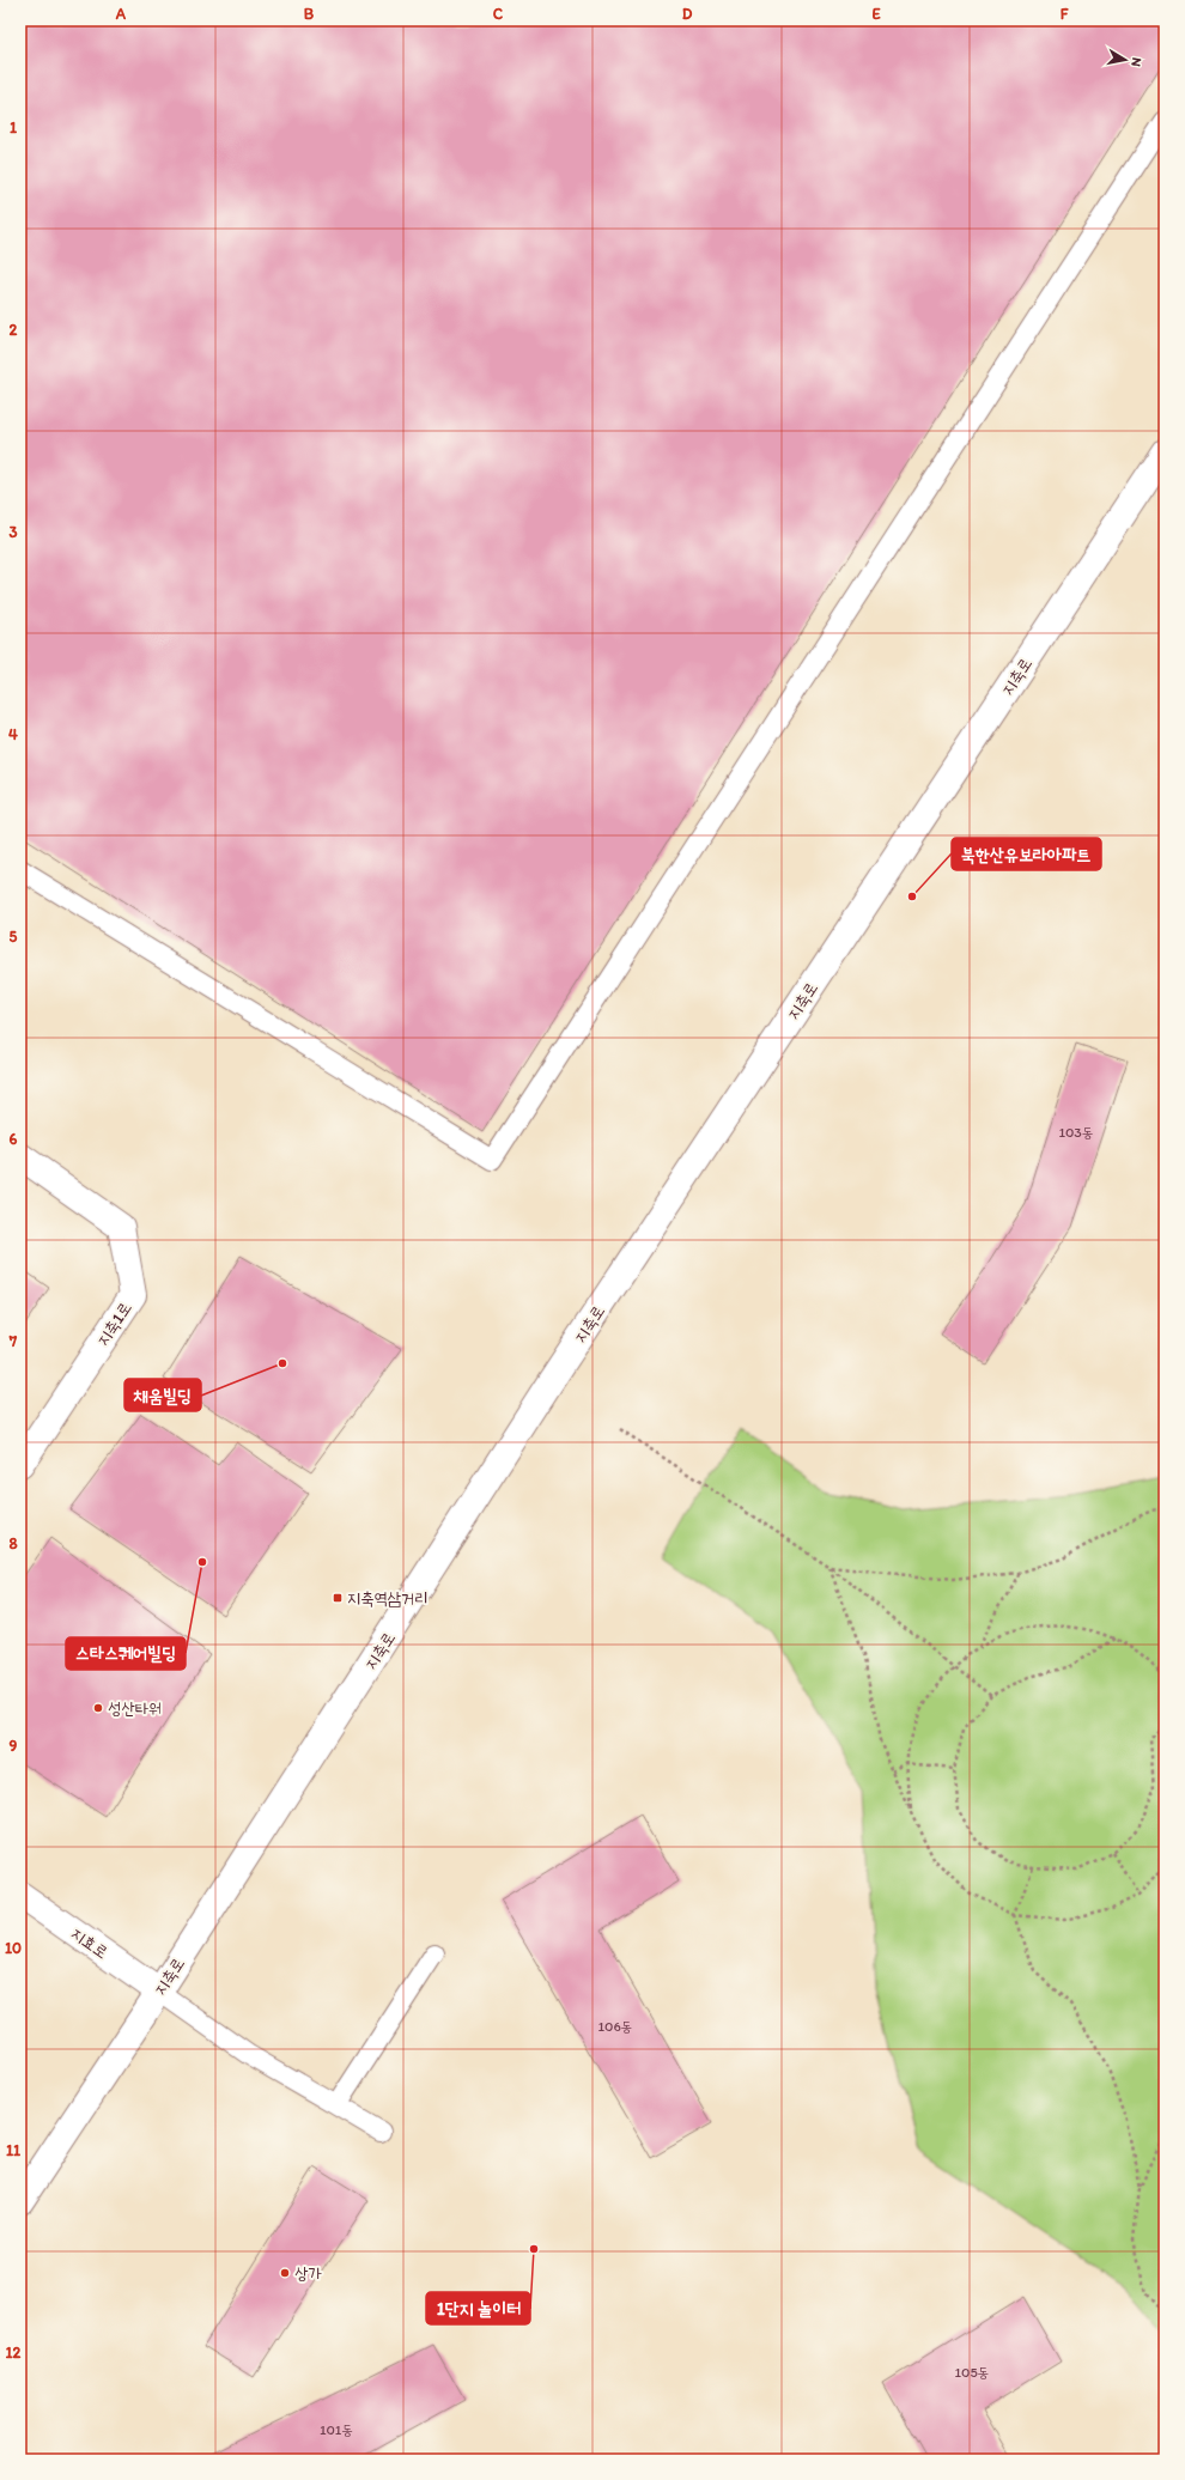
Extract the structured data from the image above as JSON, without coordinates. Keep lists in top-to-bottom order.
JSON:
{
  "streets": {
    "main road": ["지축로", "지축1로", "지효로"]
  },
  "crossings": [
    ["지축로", "지효로"]
  ],
  "places": {
    "other": [
      "북한산유보라아파트",
      "채움빌딩",
      "스타스퀘어빌딩",
      "성산타워",
      "1단지 놀이터",
      "상가"
    ],
    "transit": ["지축역삼거리"]
  },
  "house_numbers": [
    "103동",
    "106동",
    "105동",
    "101동"
  ],
  "north": "right",
  "grid": {
    "columns": [
      "A",
      "B",
      "C",
      "D",
      "E",
      "F"
    ],
    "rows": [
      "1",
      "2",
      "3",
      "4",
      "5",
      "6",
      "7",
      "8",
      "9",
      "10",
      "11",
      "12"
    ]
  }
}
